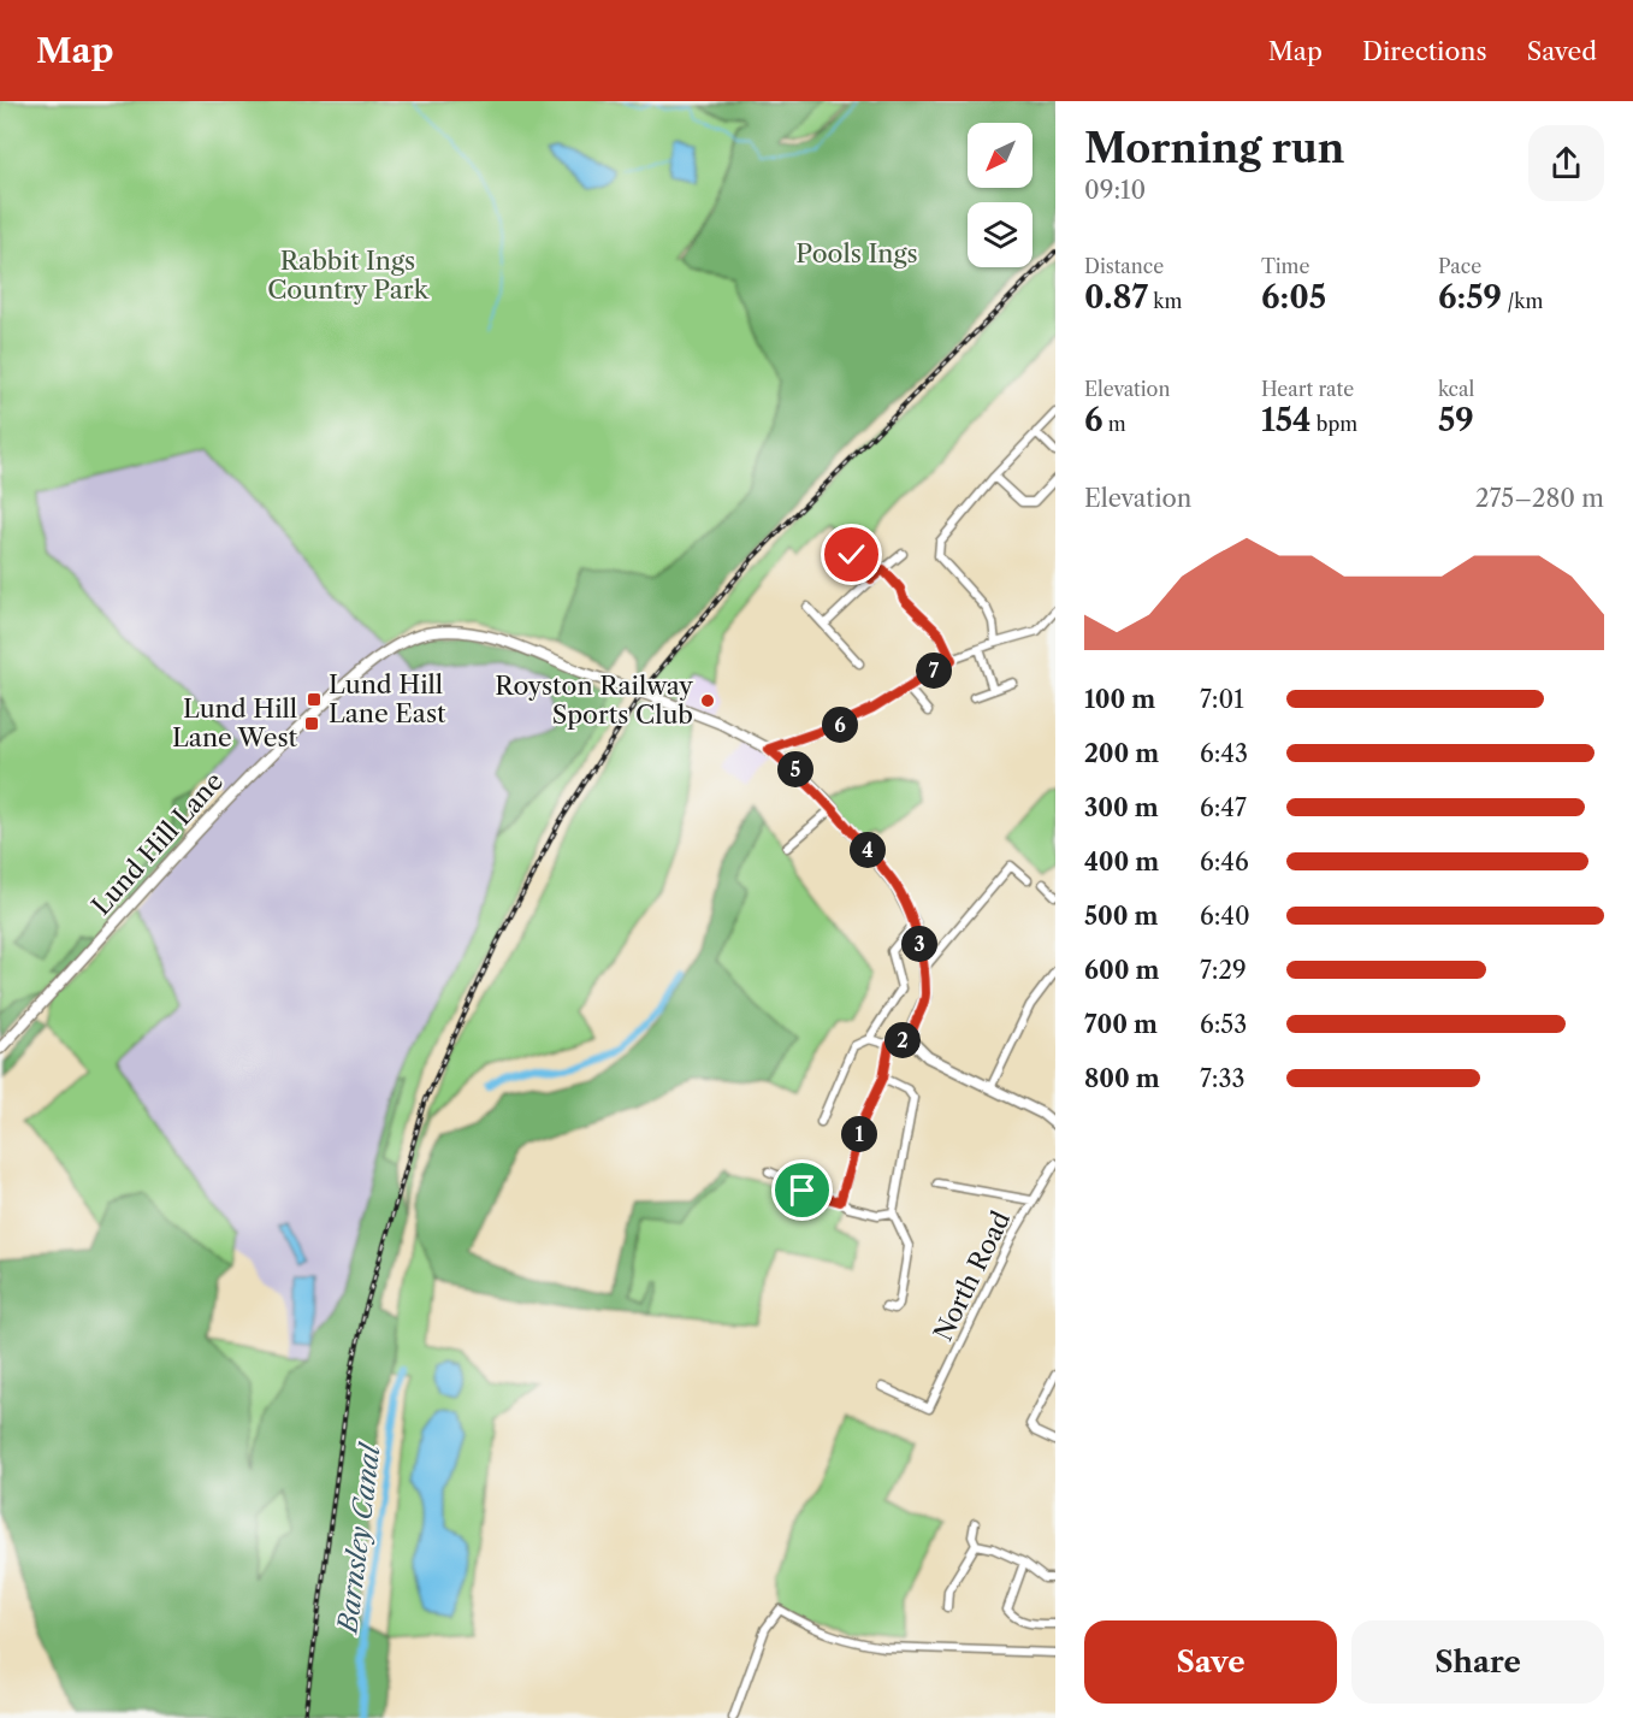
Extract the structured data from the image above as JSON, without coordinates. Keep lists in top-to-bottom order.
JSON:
{
  "streets": {
    "main road": ["Lund Hill Lane"],
    "street": ["North Road"]
  },
  "water": ["Barnsley Canal"],
  "parks": ["Pools Ings", "Rabbit Ings Country Park"],
  "places": {
    "transit": ["Lund Hill Lane East", "Lund Hill Lane West"],
    "other": ["Royston Railway Sports Club"]
  },
  "north": "bottom left",
  "page": {
    "header": "Map",
    "nav": ["Map", "Directions", "Saved"],
    "heading": ["Morning run", "09:10"],
    "stats": [
      ["Distance", "0.87 km"],
      ["Time", "6:05"],
      ["Pace", "6:59 /km"],
      ["Elevation", "6 m"],
      ["Heart rate", "154 bpm"],
      ["kcal", "59"]
    ],
    "chart": ["Elevation", "275–280 m"],
    "pins": [
      "7",
      "6",
      "5",
      "4",
      "3",
      "2",
      "1"
    ],
    "list": [
      {
        "name": "100 m",
        "note": "7:01"
      },
      {
        "name": "200 m",
        "note": "6:43"
      },
      {
        "name": "300 m",
        "note": "6:47"
      },
      {
        "name": "400 m",
        "note": "6:46"
      },
      {
        "name": "500 m",
        "note": "6:40"
      },
      {
        "name": "600 m",
        "note": "7:29"
      },
      {
        "name": "700 m",
        "note": "6:53"
      },
      {
        "name": "800 m",
        "note": "7:33"
      }
    ],
    "buttons": ["Save", "Share"]
  }
}
